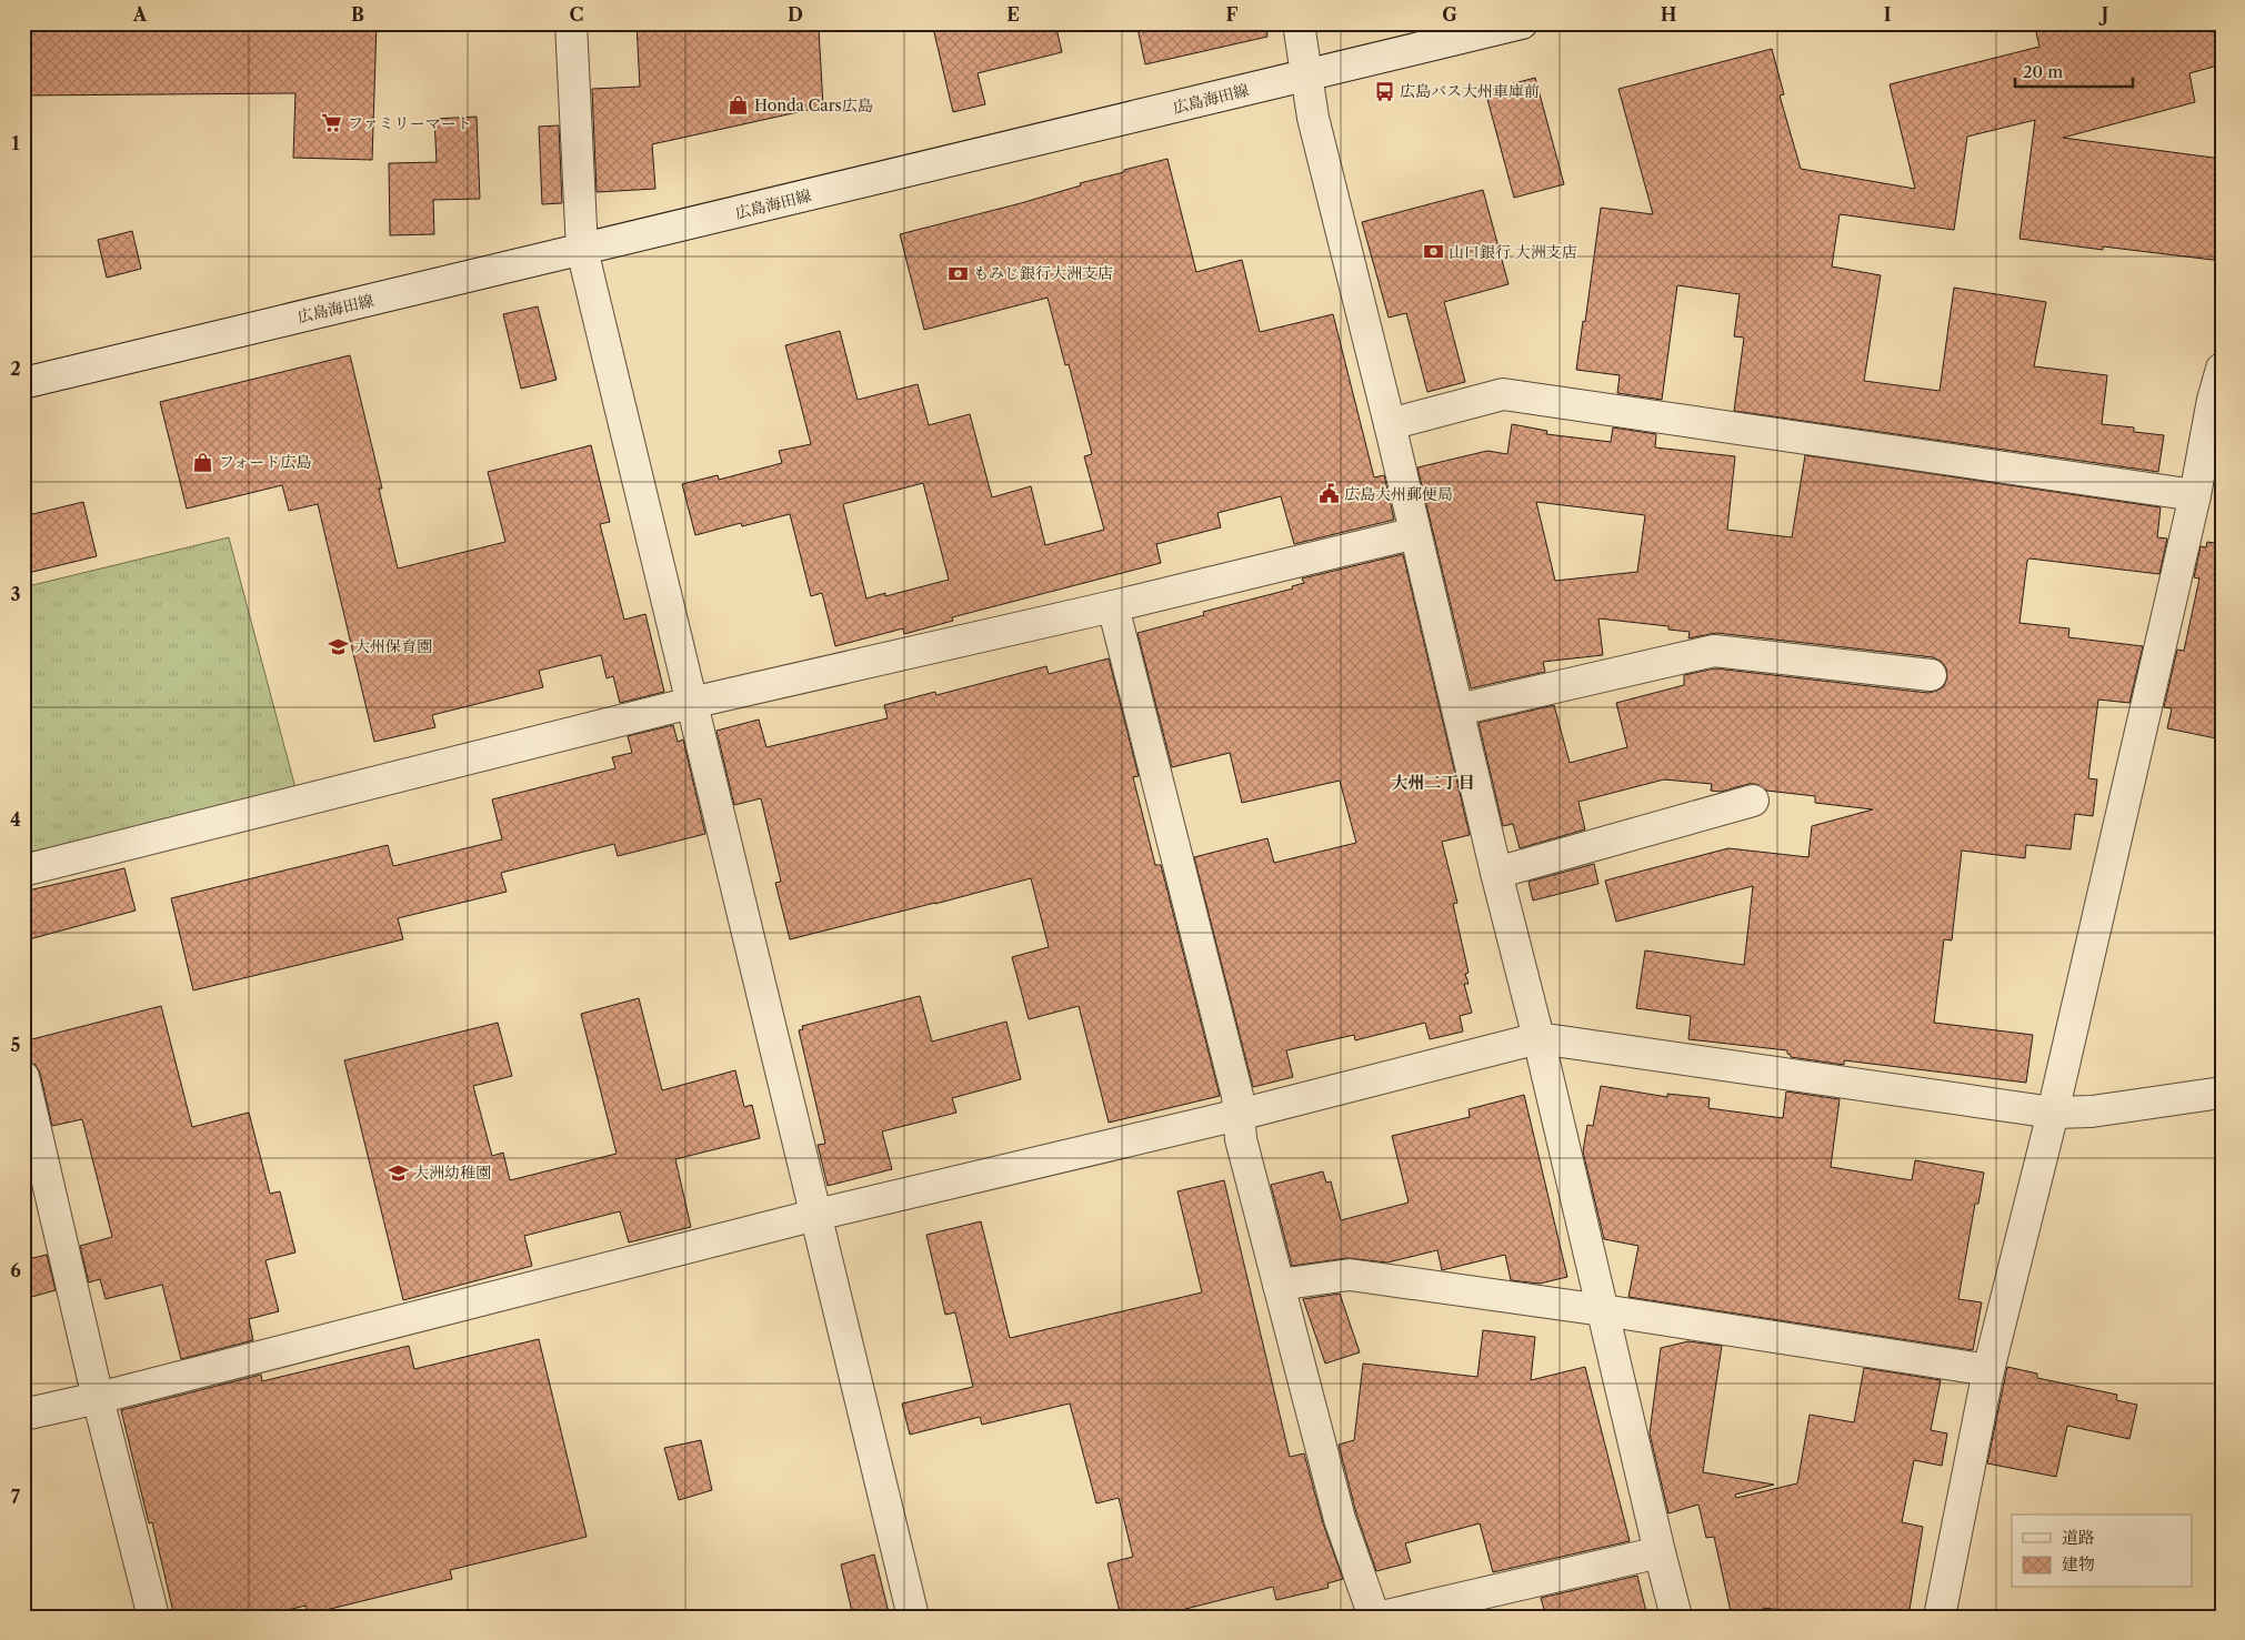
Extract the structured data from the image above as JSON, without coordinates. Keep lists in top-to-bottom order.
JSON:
{
  "streets": {
    "street": ["広島海田線"]
  },
  "districts": ["大州二丁目"],
  "places": {
    "bus stop": ["広島バス大州車庫前"],
    "shop": ["Honda Cars広島", "フォード広島"],
    "supermarket": ["ファミリーマート"],
    "bank": ["山口銀行 大洲支店", "もみじ銀行大洲支店"],
    "public building": ["広島大州郵便局"],
    "school or university": ["大州保育園", "大洲幼稚園"]
  },
  "legend": ["道路", "建物"],
  "scale_bar": "20 m",
  "grid": {
    "columns": [
      "A",
      "B",
      "C",
      "D",
      "E",
      "F",
      "G",
      "H",
      "I",
      "J"
    ],
    "rows": [
      "1",
      "2",
      "3",
      "4",
      "5",
      "6",
      "7"
    ]
  }
}
